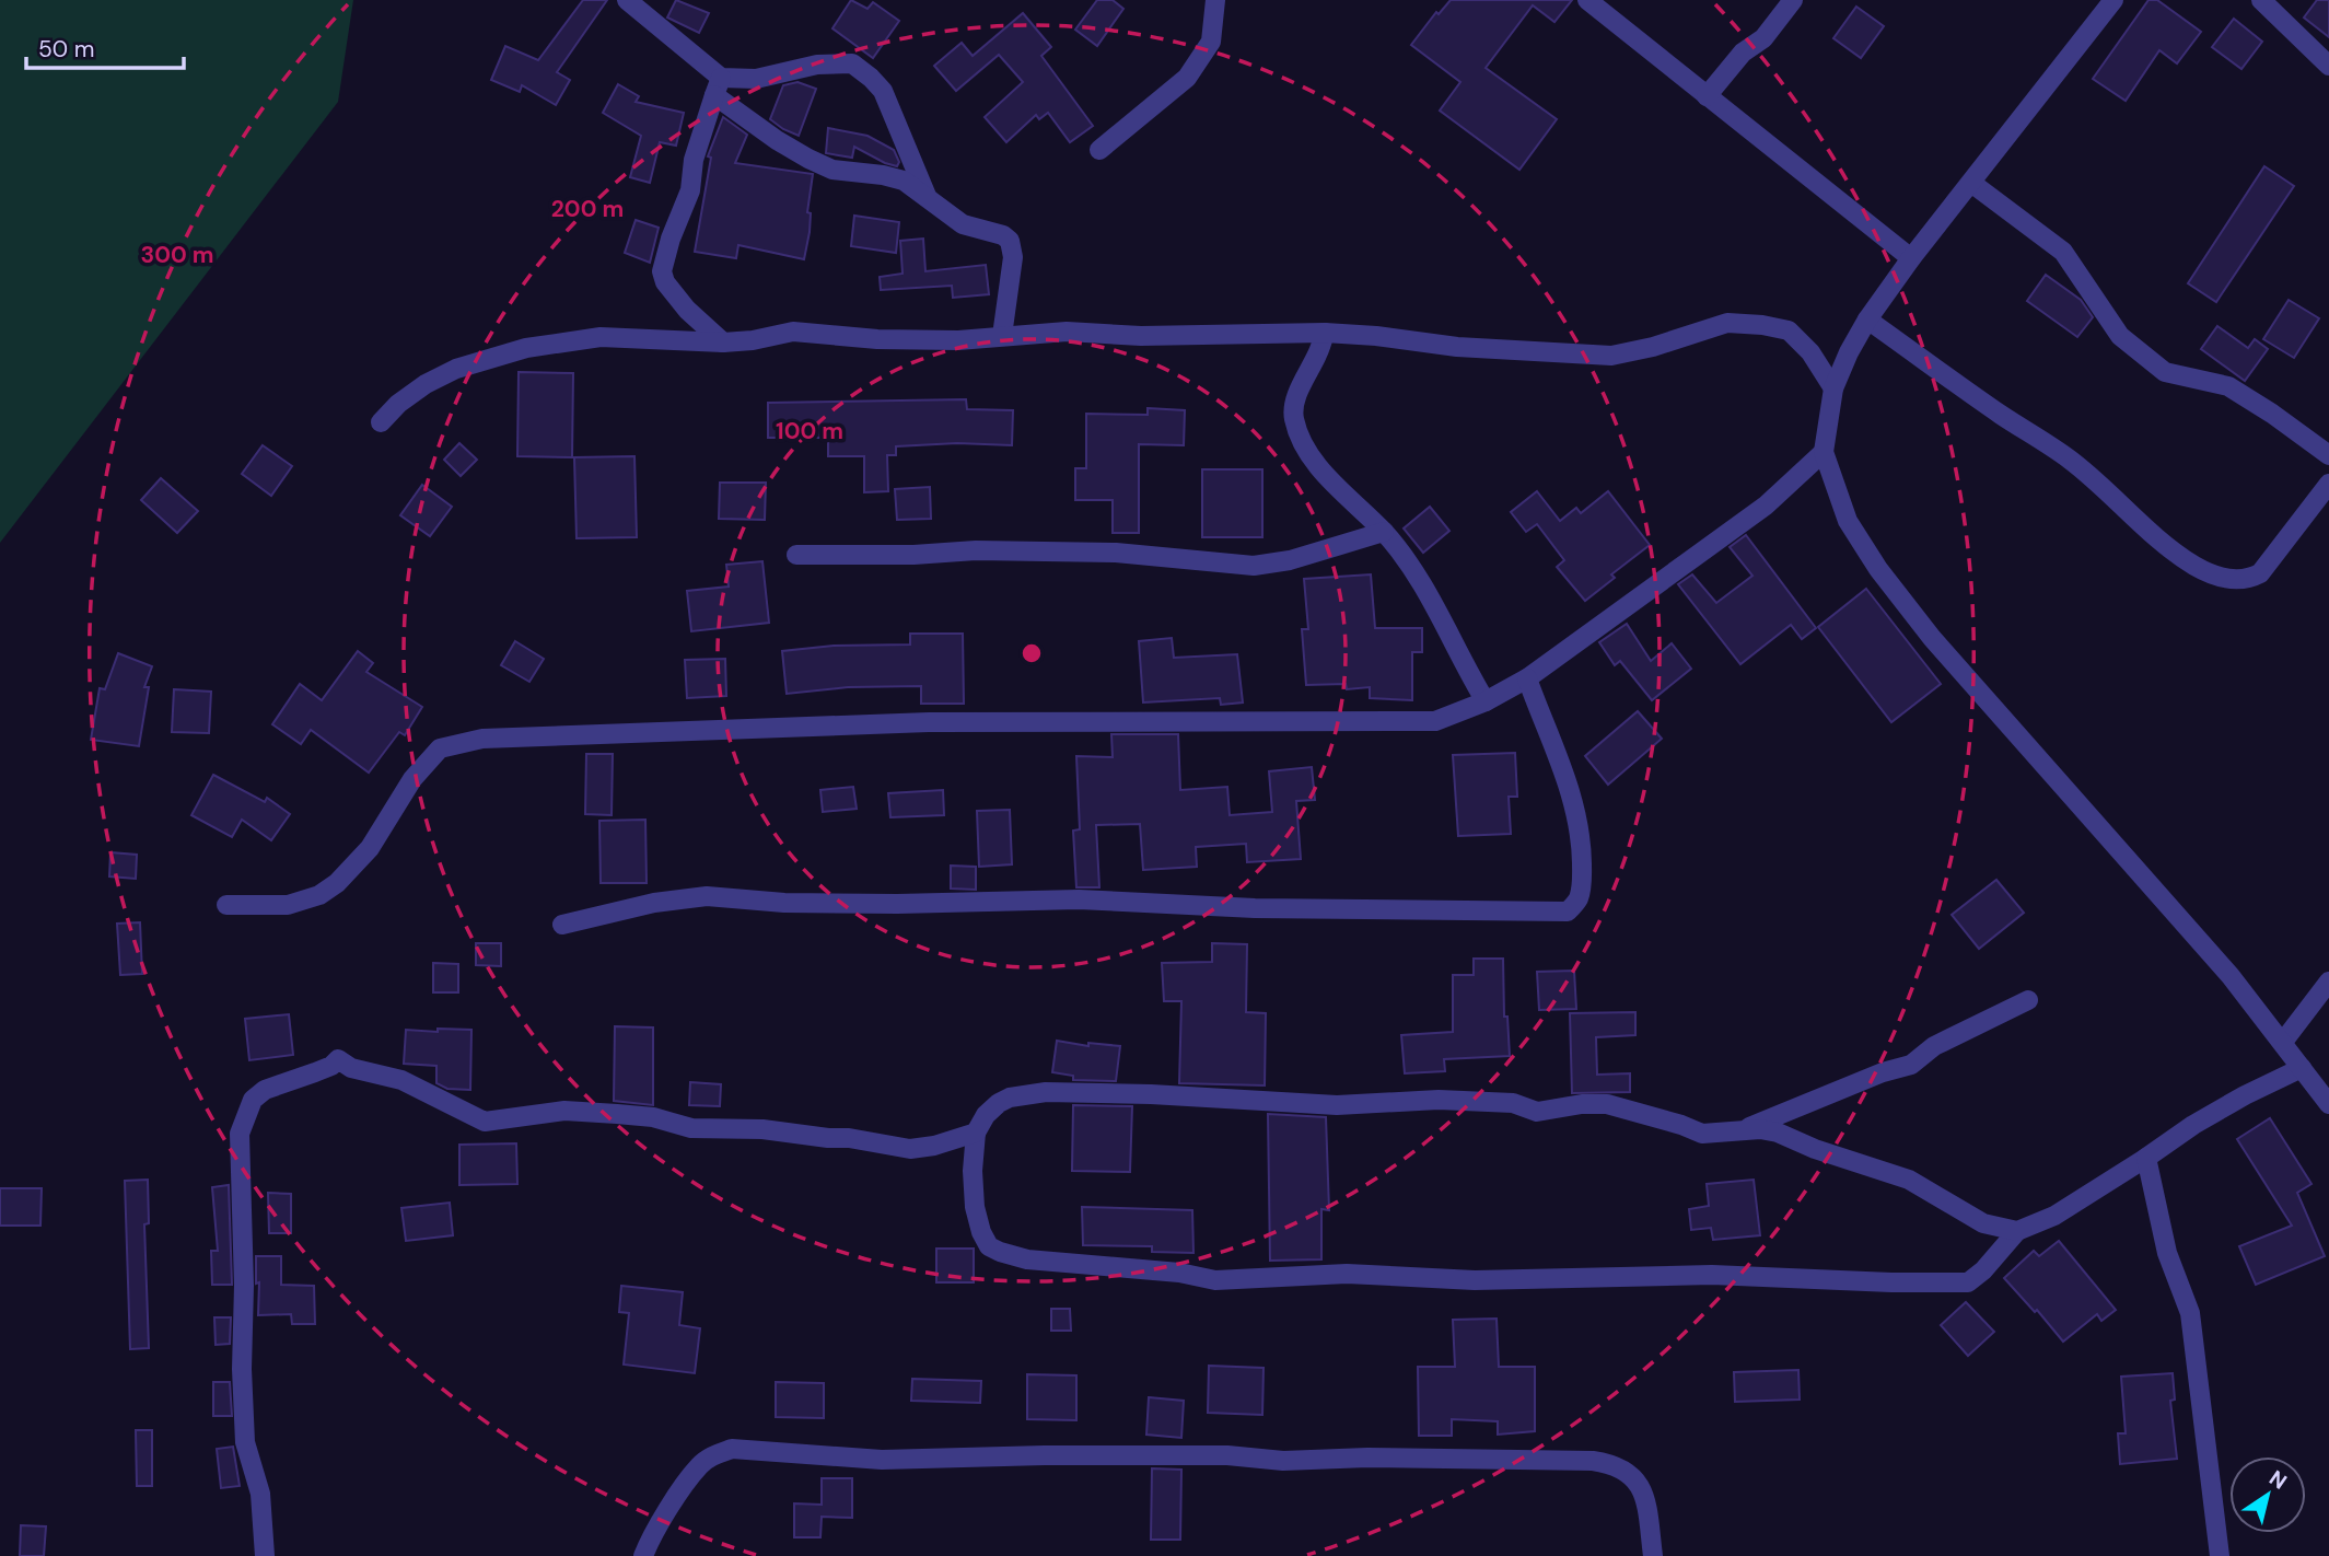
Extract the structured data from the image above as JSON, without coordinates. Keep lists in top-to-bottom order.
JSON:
{
  "scale_bar": "50 m",
  "north": "top right",
  "rings": ["200 m", "300 m", "100 m"]
}
